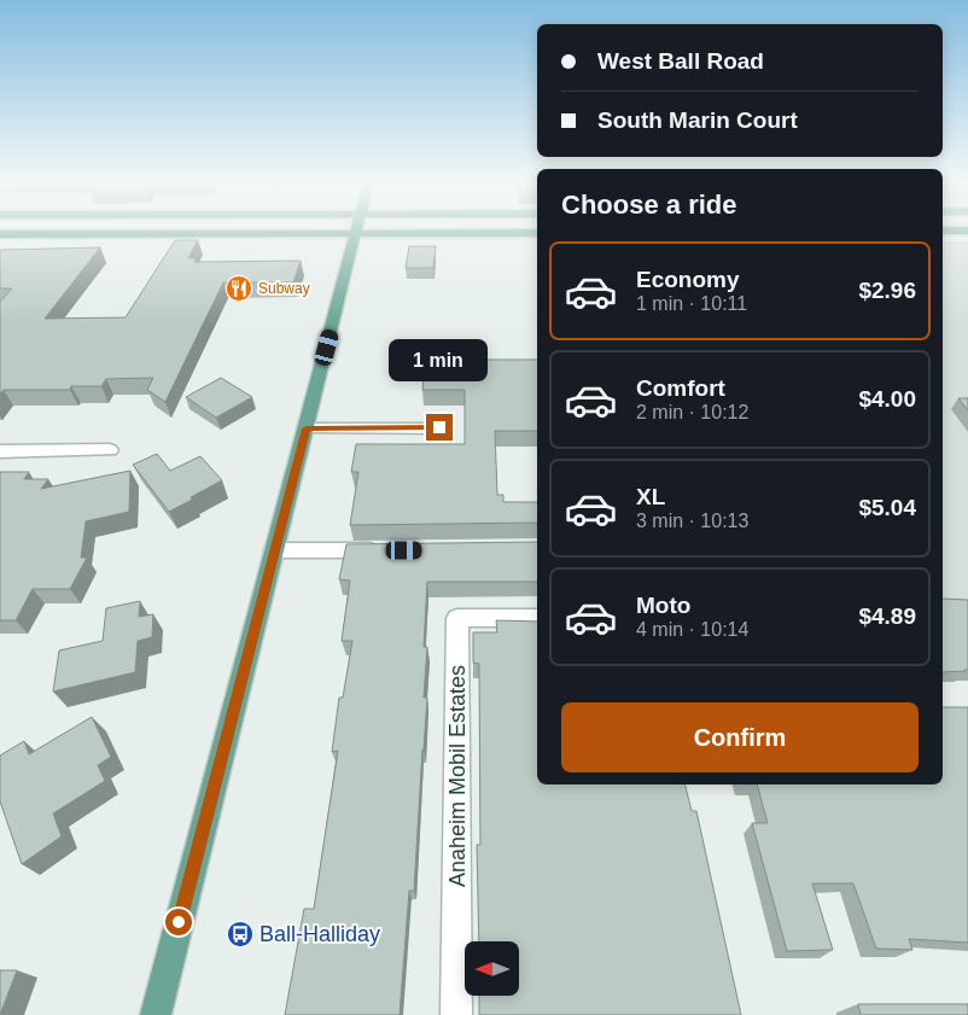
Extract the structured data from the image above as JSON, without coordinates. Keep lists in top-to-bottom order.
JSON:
{
  "streets": {
    "street": ["Anaheim Mobil Estates"]
  },
  "places": {
    "restaurant": ["Subway"],
    "bus stop": ["Ball-Halliday"]
  },
  "north": "left",
  "page": {
    "banner": ["West Ball Road", "South Marin Court"],
    "heading": "Choose a ride",
    "list": [
      {
        "name": "Economy",
        "note": "1 min · 10:11",
        "value": "$2.96"
      },
      {
        "name": "Comfort",
        "note": "2 min · 10:12",
        "value": "$4.00"
      },
      {
        "name": "XL",
        "note": "3 min · 10:13",
        "value": "$5.04"
      },
      {
        "name": "Moto",
        "note": "4 min · 10:14",
        "value": "$4.89"
      }
    ],
    "bubble": "1 min",
    "buttons": "Confirm"
  }
}
